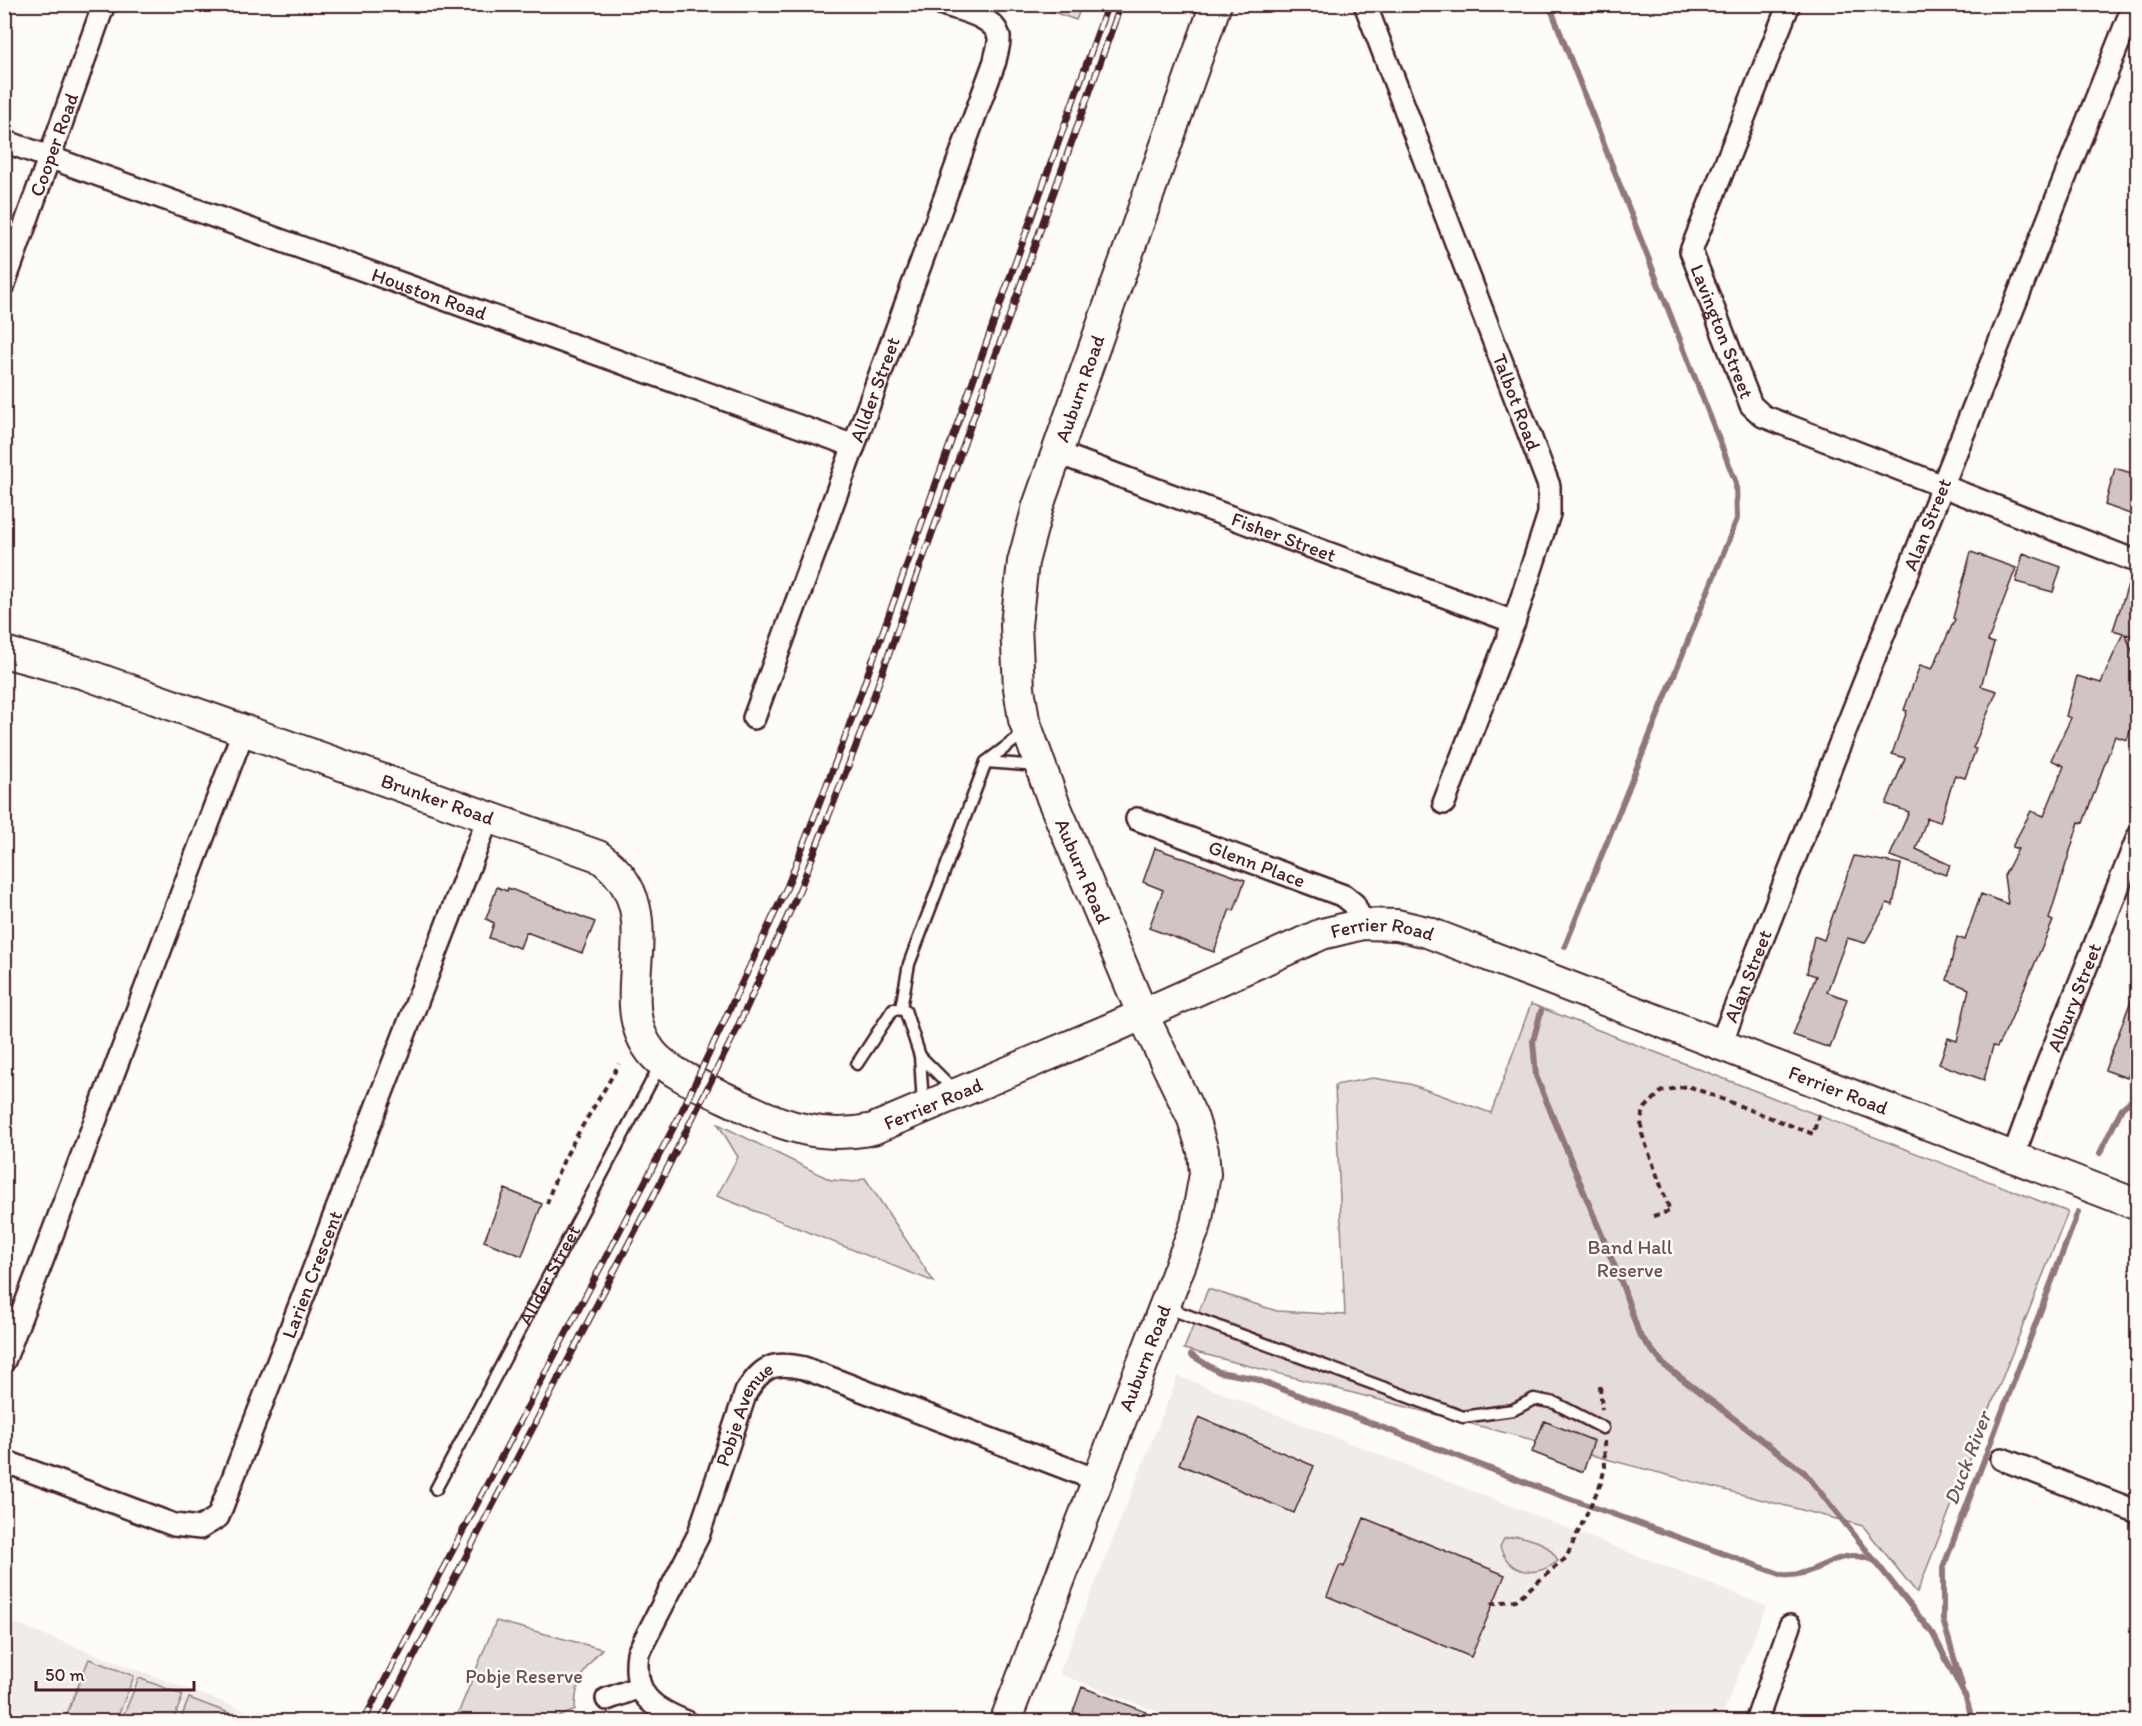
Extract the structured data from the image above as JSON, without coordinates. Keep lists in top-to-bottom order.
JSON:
{
  "streets": {
    "main road": ["Auburn Road", "Brunker Road", "Ferrier Road"],
    "street": [
      "Cooper Road",
      "Houston Road",
      "Lavington Street",
      "Allder Street",
      "Talbot Road",
      "Alan Street",
      "Fisher Street",
      "Glenn Place",
      "Albury Street",
      "Larien Crescent",
      "Pobje Avenue"
    ]
  },
  "crossings": [
    ["Cooper Road", "Houston Road"],
    ["Houston Road", "Allder Street"],
    ["Lavington Street", "Alan Street"],
    ["Auburn Road", "Fisher Street"],
    ["Auburn Road", "Ferrier Road"],
    ["Auburn Road", "Pobje Avenue"],
    ["Allder Street", "Brunker Road"],
    ["Allder Street", "Ferrier Road"],
    ["Talbot Road", "Fisher Street"],
    ["Alan Street", "Ferrier Road"],
    ["Brunker Road", "Ferrier Road"],
    ["Brunker Road", "Larien Crescent"],
    ["Glenn Place", "Ferrier Road"],
    ["Ferrier Road", "Albury Street"]
  ],
  "water": ["Duck River"],
  "parks": ["Band Hall Reserve", "Pobje Reserve"],
  "scale_bar": "50 m"
}
